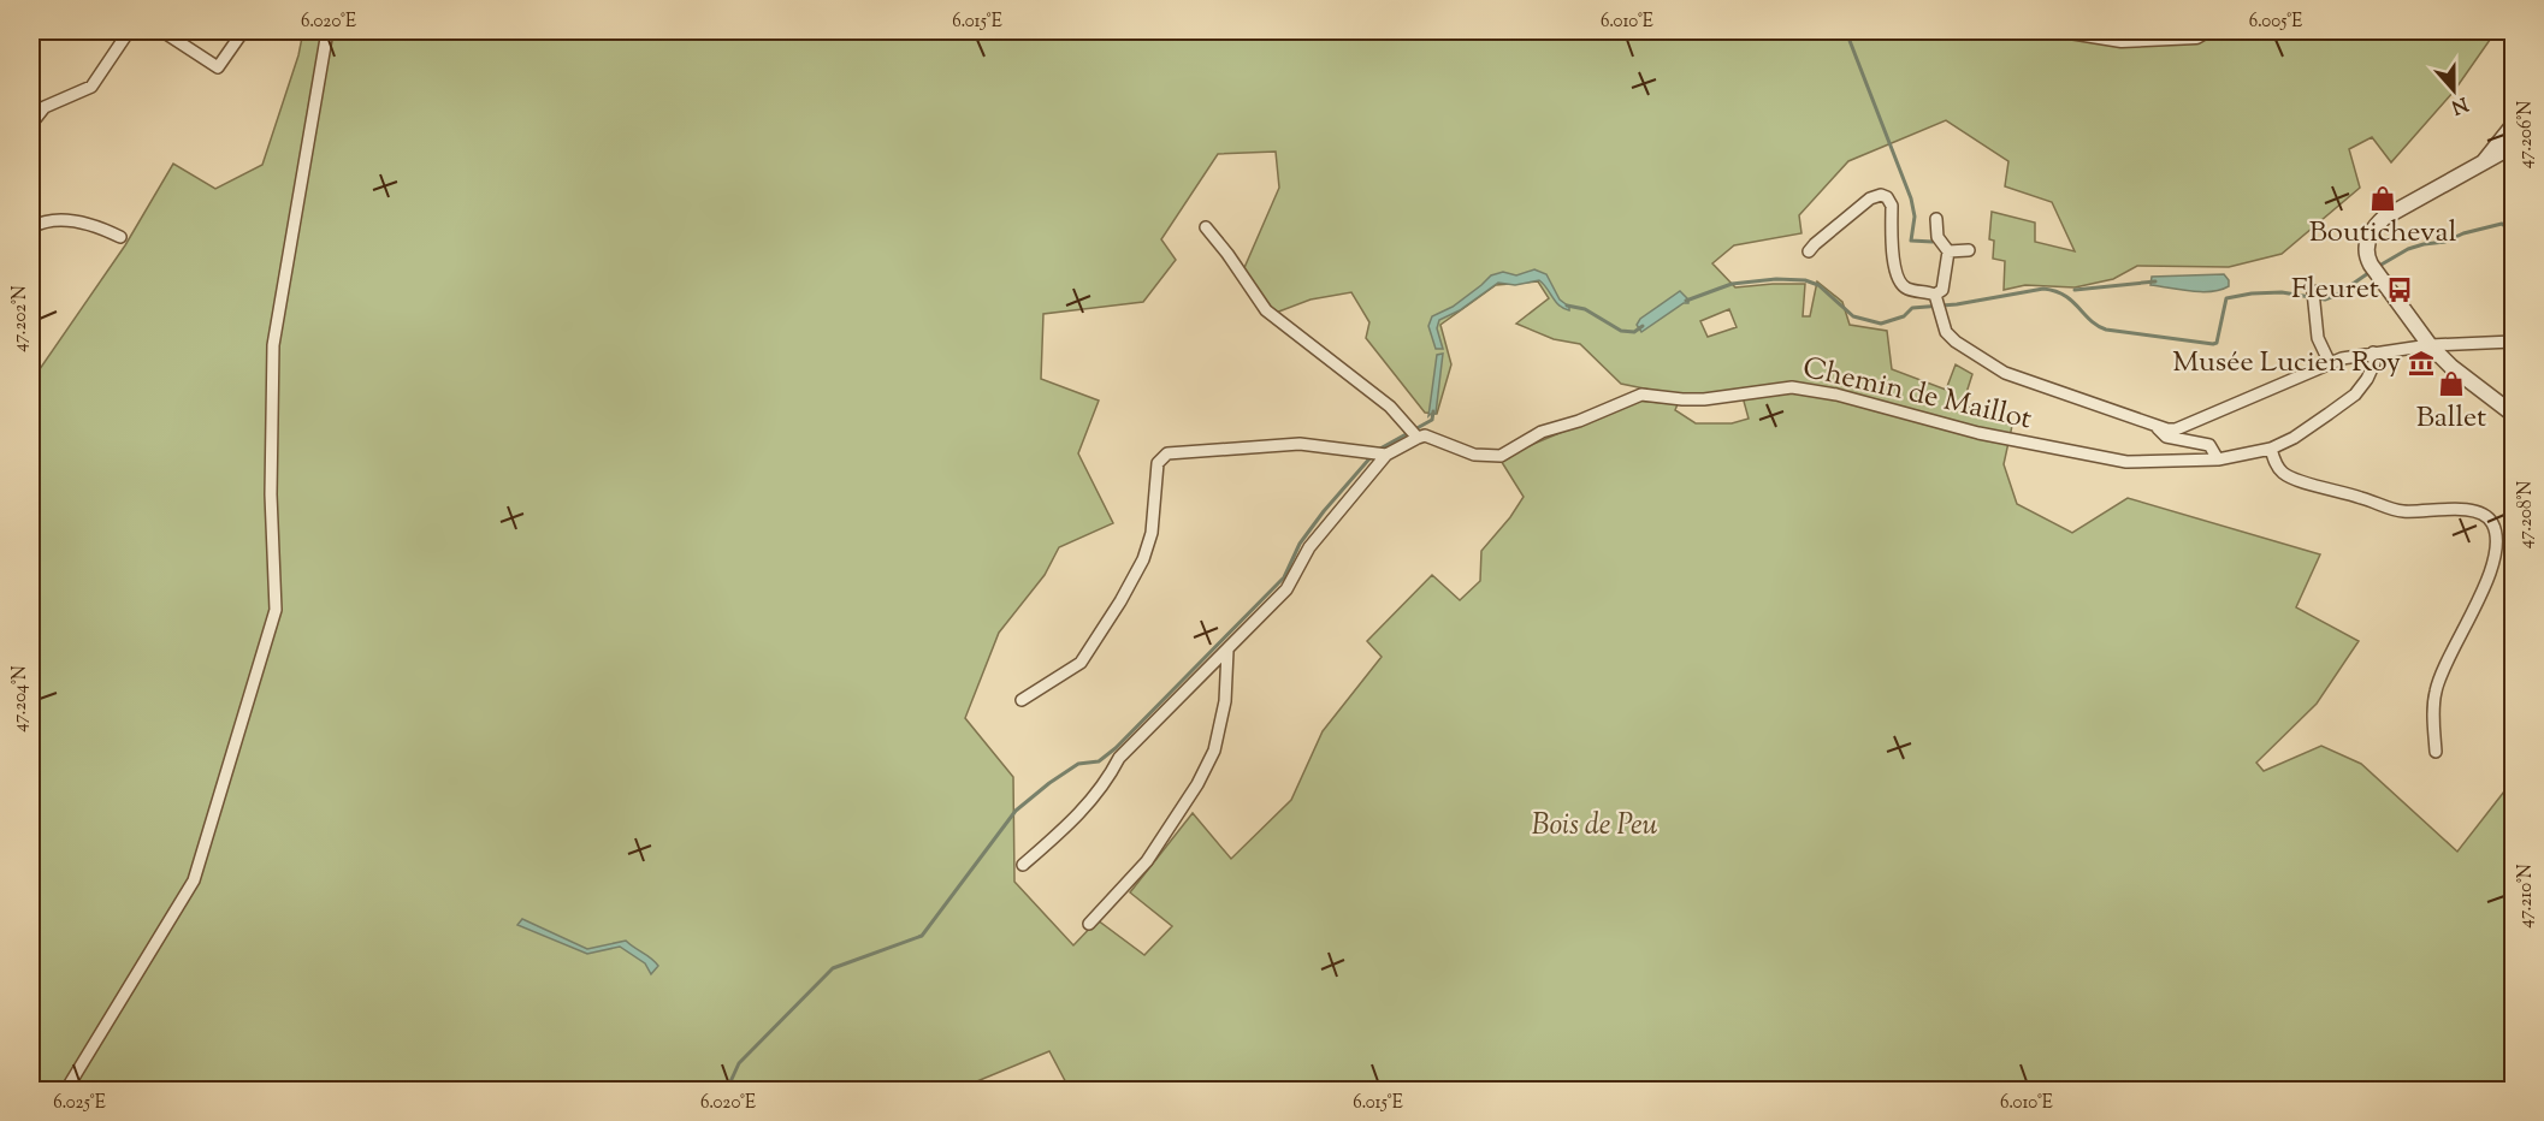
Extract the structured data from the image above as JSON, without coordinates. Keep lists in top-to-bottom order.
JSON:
{
  "streets": {
    "street": ["Chemin de Maillot"]
  },
  "parks": ["Bois de Peu"],
  "places": {
    "shop": ["Bouticheval", "Ballet"],
    "bus stop": ["Fleuret"],
    "museum": ["Musée Lucien Roy"]
  },
  "north": "bottom",
  "coordinates": [
    "6.020°E",
    "6.015°E",
    "6.010°E",
    "6.005°E",
    "47.206°N",
    "47.202°N",
    "47.208°N",
    "47.204°N",
    "47.210°N",
    "6.025°E"
  ]
}
